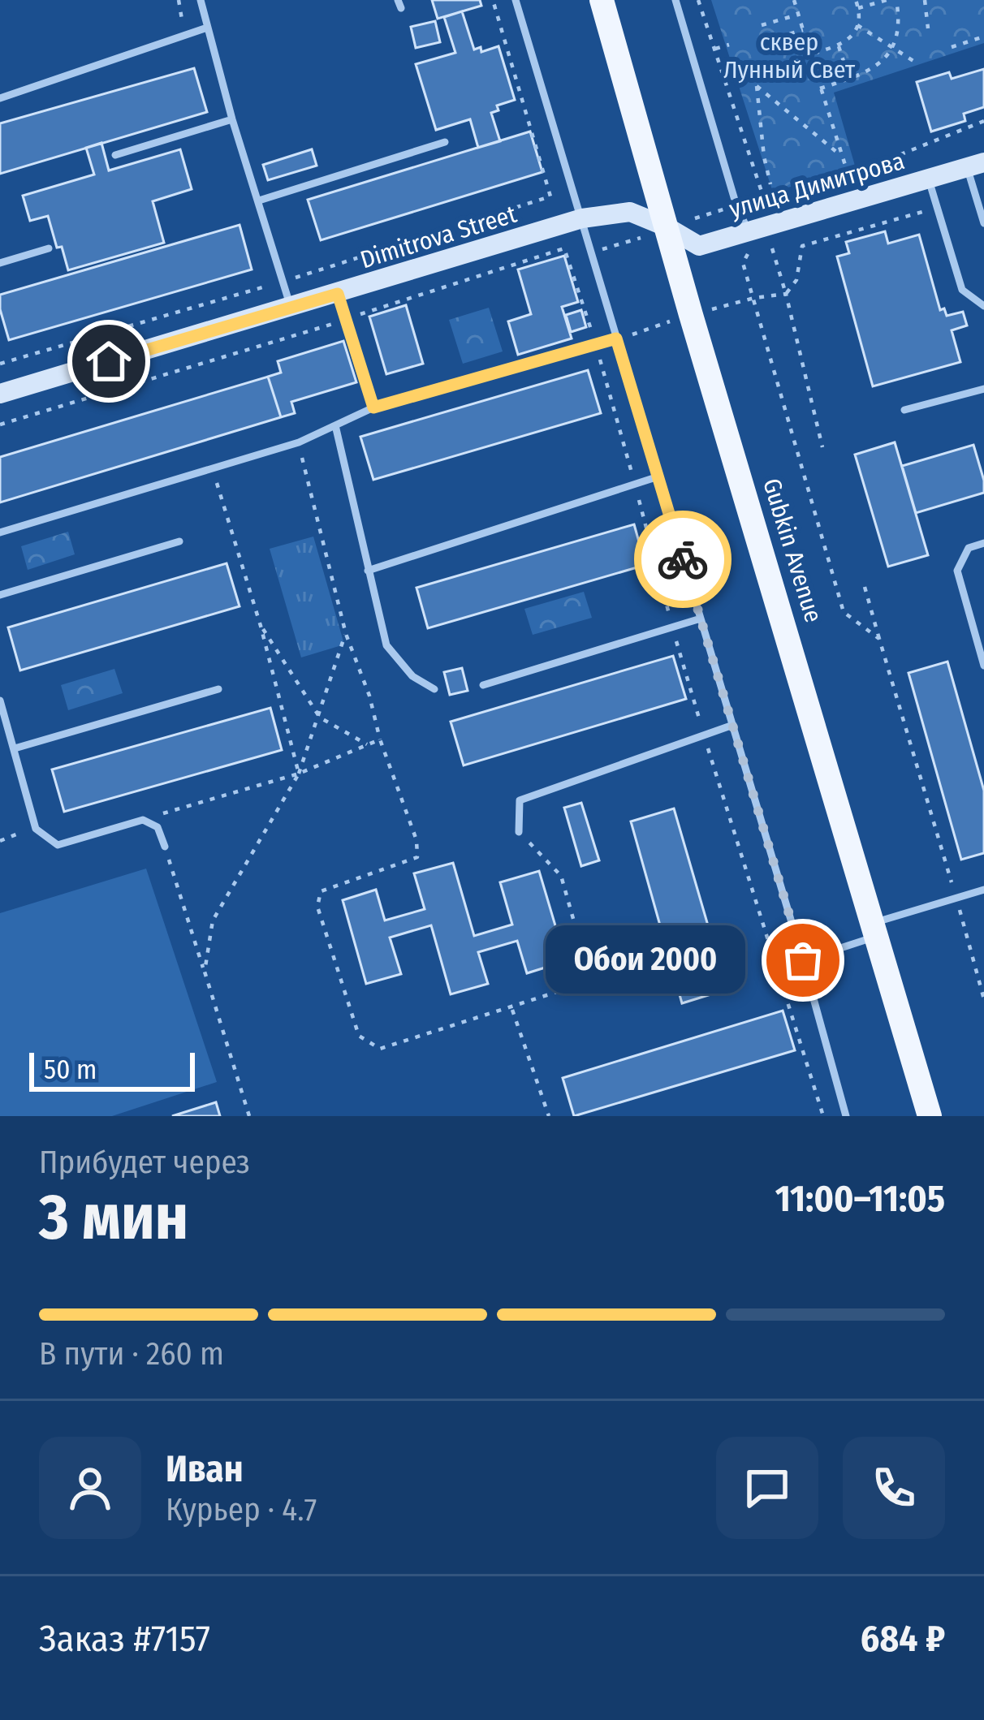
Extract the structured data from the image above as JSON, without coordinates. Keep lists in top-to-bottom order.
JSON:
{
  "streets": {
    "main road": ["улица Димитрова", "Dimitrova Street", "Gubkin Avenue"]
  },
  "crossings": [
    ["улица Димитрова", "Dimitrova Street"],
    ["улица Димитрова", "Gubkin Avenue"],
    ["Dimitrova Street", "Gubkin Avenue"]
  ],
  "parks": ["сквер Лунный Свет"],
  "places": ["Обои 2000"],
  "scale_bar": "50 m",
  "page": {
    "bubble": "Обои 2000",
    "scale": "50 m",
    "heading": ["3 мин", "Прибудет через", "11:00–11:05"],
    "panel": [
      "Иван",
      "Курьер · 4.7",
      "Заказ #7157",
      "684 ₽"
    ],
    "bar": "В пути · 260 m"
  }
}
